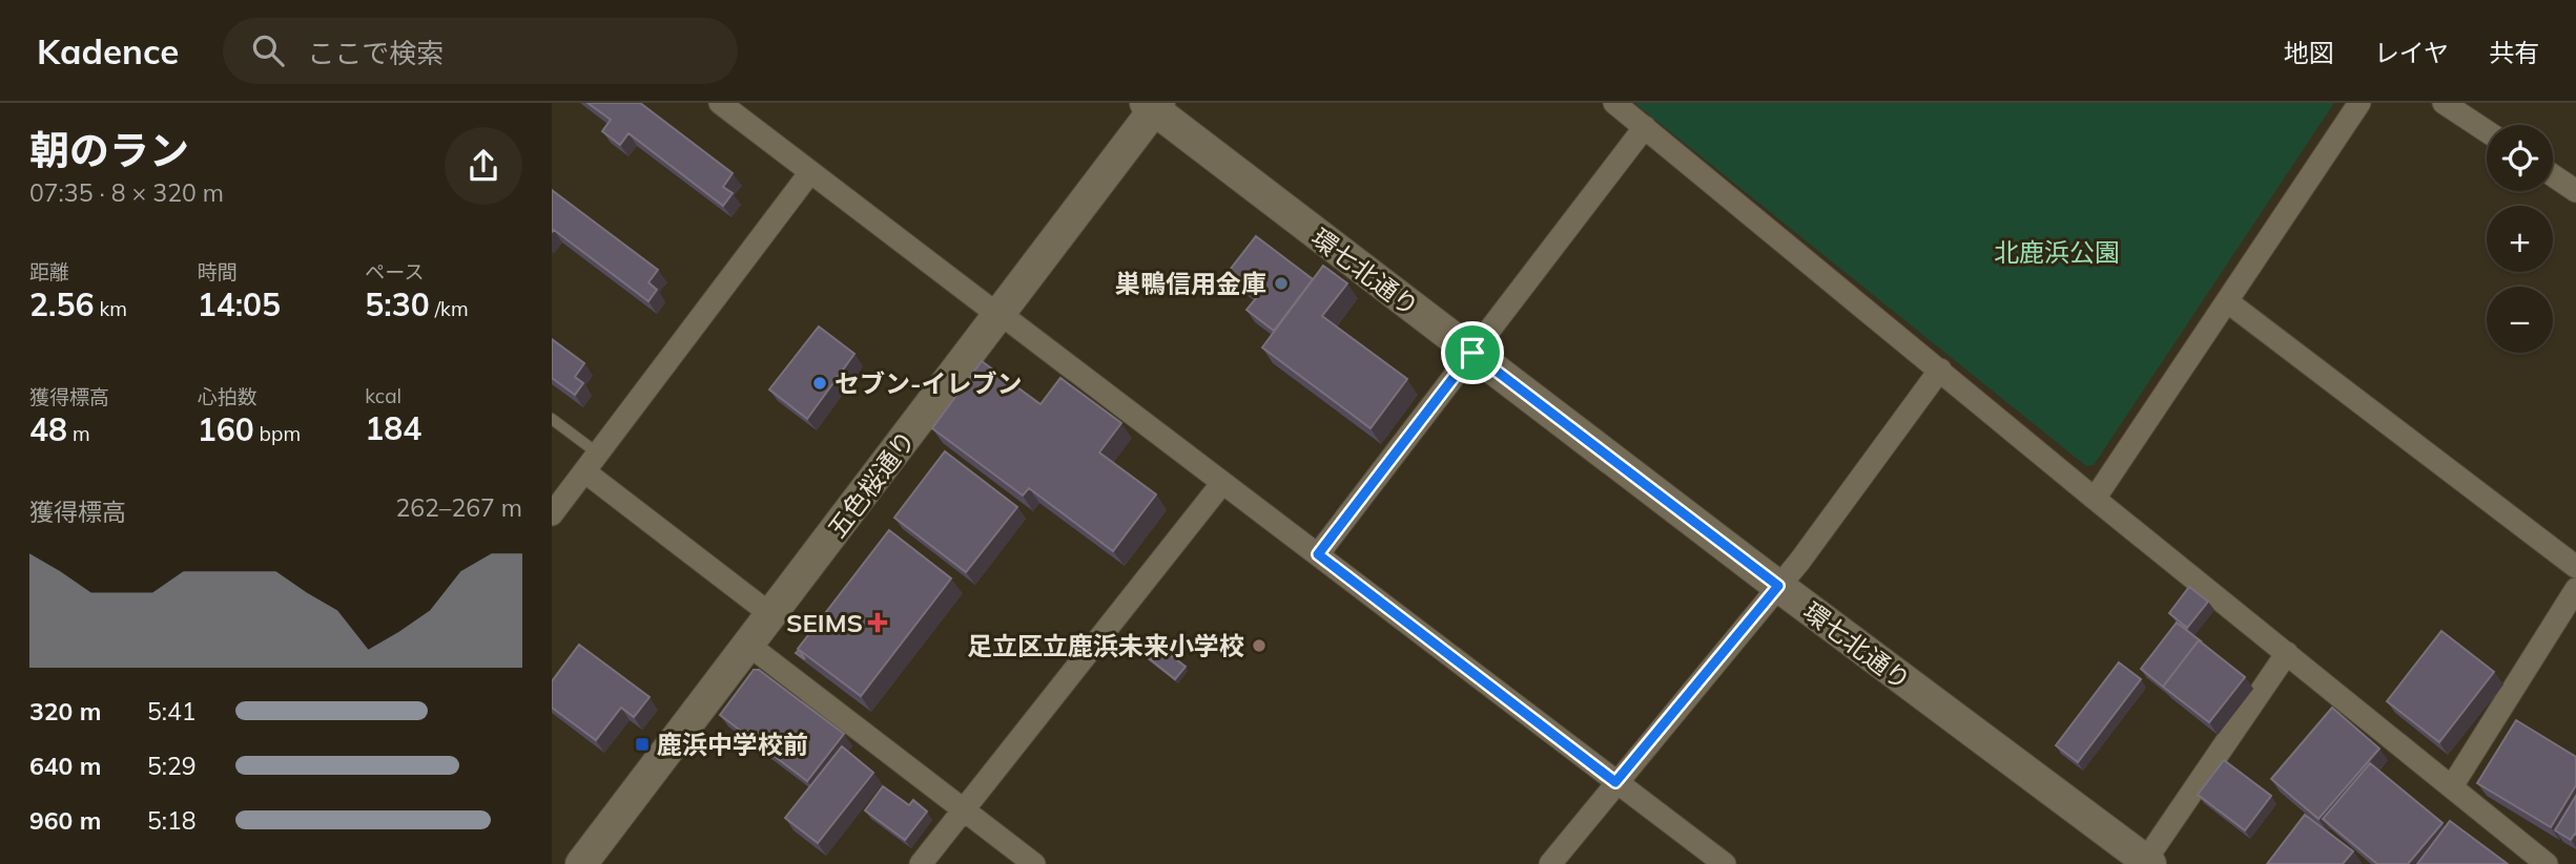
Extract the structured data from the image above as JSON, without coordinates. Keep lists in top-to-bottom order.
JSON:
{
  "streets": {
    "street": ["環七北通り", "五色桜通り"]
  },
  "crossings": [
    ["環七北通り", "五色桜通り"]
  ],
  "parks": ["北鹿浜公園"],
  "places": {
    "other": ["巣鴨信用金庫", "セブン-イレブン", "足立区立鹿浜未来小学校"],
    "health": ["SEIMS"],
    "transit": ["鹿浜中学校前"]
  },
  "page": {
    "header": "Kadence",
    "search": "ここで検索",
    "nav": ["地図", "レイヤ", "共有"],
    "heading": ["朝のラン", "07:35 · 8 × 320 m"],
    "map_buttons": ["+", "−"],
    "stats": [
      ["距離", "2.56 km"],
      ["時間", "14:05"],
      ["ペース", "5:30 /km"],
      ["獲得標高", "48 m"],
      ["心拍数", "160 bpm"],
      ["kcal", "184"]
    ],
    "chart": ["獲得標高", "262–267 m"],
    "list": [
      {
        "name": "320 m",
        "note": "5:41"
      },
      {
        "name": "640 m",
        "note": "5:29"
      },
      {
        "name": "960 m",
        "note": "5:18"
      }
    ]
  }
}
